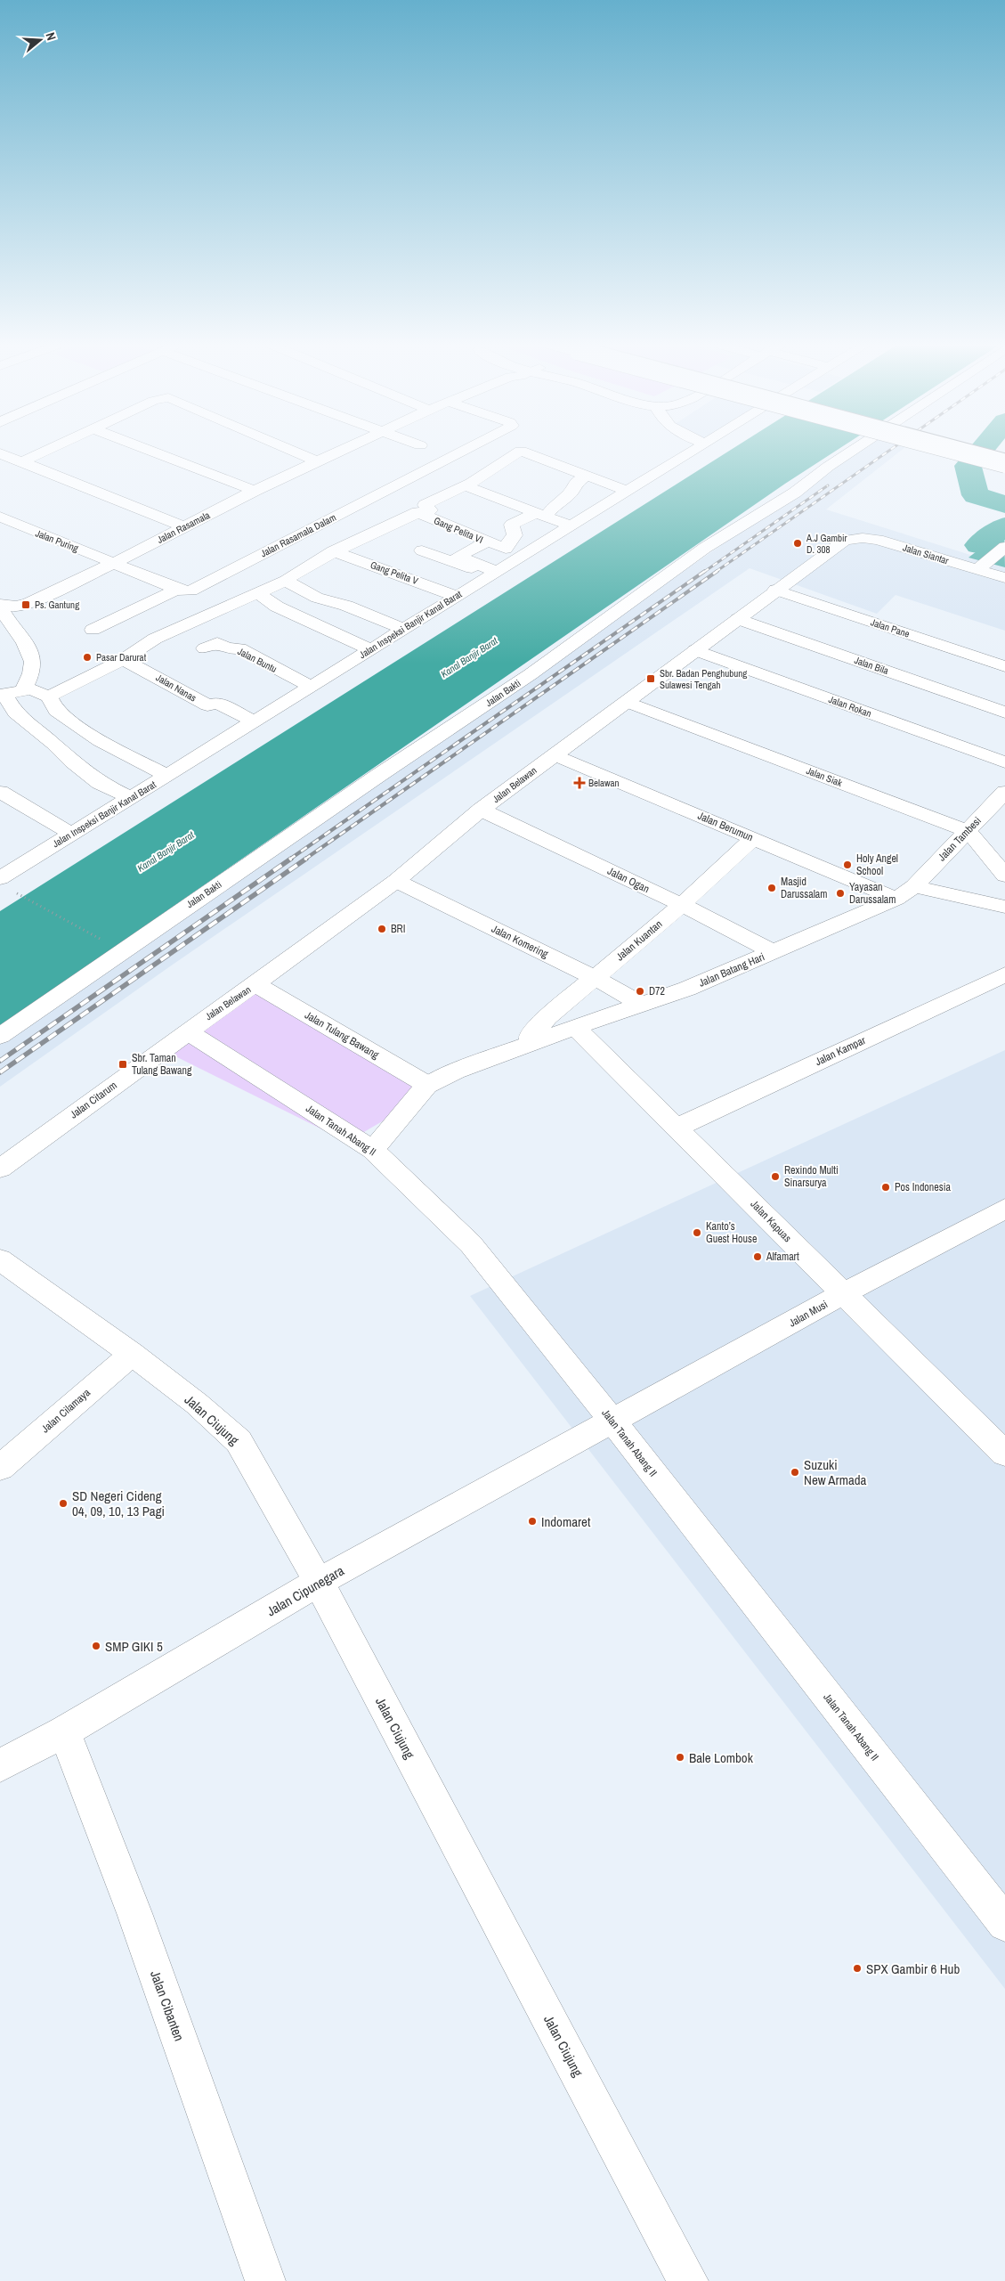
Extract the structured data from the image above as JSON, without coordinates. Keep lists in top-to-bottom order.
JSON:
{
  "streets": {
    "street": [
      "Jalan Rasamala",
      "Gang Pelita VI",
      "Jalan Rasamala Dalam",
      "Jalan Puring",
      "Jalan Siantar",
      "Gang Pelita V",
      "Jalan Inspeksi Banjir Kanal Barat",
      "Jalan Pane",
      "Jalan Buntu",
      "Jalan Bila",
      "Jalan Nanas",
      "Jalan Bakti",
      "Jalan Rokan",
      "Jalan Siak",
      "Jalan Belawan",
      "Jalan Berumun",
      "Jalan Tambesi",
      "Jalan Ogan",
      "Jalan Kuantan",
      "Jalan Komering",
      "Jalan Batang Hari",
      "Jalan Tulang Bawang",
      "Jalan Kampar",
      "Jalan Citarum",
      "Jalan Tanah Abang II",
      "Jalan Kapuas",
      "Jalan Musi",
      "Jalan Cilamaya",
      "Jalan Ciujung",
      "Jalan Cipunegara",
      "Jalan Cibanten"
    ]
  },
  "crossings": [
    ["Jalan Rasamala", "Jalan Rasamala Dalam"],
    ["Jalan Rasamala", "Jalan Puring"],
    ["Gang Pelita VI", "Jalan Inspeksi Banjir Kanal Barat"],
    ["Jalan Rasamala Dalam", "Jalan Puring"],
    ["Jalan Siantar", "Jalan Belawan"],
    ["Gang Pelita V", "Jalan Inspeksi Banjir Kanal Barat"],
    ["Jalan Inspeksi Banjir Kanal Barat", "Jalan Buntu"],
    ["Jalan Inspeksi Banjir Kanal Barat", "Jalan Nanas"],
    ["Jalan Pane", "Jalan Belawan"],
    ["Jalan Bila", "Jalan Belawan"],
    ["Jalan Rokan", "Jalan Belawan"],
    ["Jalan Siak", "Jalan Belawan"],
    ["Jalan Siak", "Jalan Tambesi"],
    ["Jalan Belawan", "Jalan Berumun"],
    ["Jalan Belawan", "Jalan Ogan"],
    ["Jalan Belawan", "Jalan Komering"],
    ["Jalan Belawan", "Jalan Tulang Bawang"],
    ["Jalan Belawan", "Jalan Citarum"],
    ["Jalan Belawan", "Jalan Tanah Abang II"],
    ["Jalan Berumun", "Jalan Kuantan"],
    ["Jalan Berumun", "Jalan Batang Hari"],
    ["Jalan Tambesi", "Jalan Batang Hari"],
    ["Jalan Ogan", "Jalan Kuantan"],
    ["Jalan Ogan", "Jalan Batang Hari"],
    ["Jalan Kuantan", "Jalan Komering"],
    ["Jalan Kuantan", "Jalan Batang Hari"],
    ["Jalan Komering", "Jalan Batang Hari"],
    ["Jalan Batang Hari", "Jalan Tulang Bawang"],
    ["Jalan Batang Hari", "Jalan Kapuas"],
    ["Jalan Kampar", "Jalan Kapuas"],
    ["Jalan Citarum", "Jalan Tanah Abang II"],
    ["Jalan Tanah Abang II", "Jalan Musi"],
    ["Jalan Tanah Abang II", "Jalan Cipunegara"],
    ["Jalan Kapuas", "Jalan Musi"],
    ["Jalan Musi", "Jalan Cipunegara"],
    ["Jalan Cilamaya", "Jalan Ciujung"],
    ["Jalan Ciujung", "Jalan Cipunegara"],
    ["Jalan Cipunegara", "Jalan Cibanten"]
  ],
  "water": ["Kanal Banjir Barat"],
  "places": {
    "other": [
      "A.J Gambir D. 308",
      "Pasar Darurat",
      "Holy Angel School",
      "Masjid Darussalam",
      "Yayasan Darussalam",
      "BRI",
      "D72",
      "Rexindo Multi Sinarsurya",
      "Pos Indonesia",
      "Kanto’s Guest House",
      "Alfamart",
      "Suzuki New Armada",
      "SD Negeri Cideng 04, 09, 10, 13 Pagi",
      "Indomaret",
      "SMP GIKI 5",
      "Bale Lombok",
      "SPX Gambir 6 Hub"
    ],
    "transit": ["Ps. Gantung", "Sbr. Badan Penghubung Sulawesi Tengah", "Sbr. Taman Tulang Bawang"],
    "health": ["Belawan"]
  },
  "north": "right"
}
